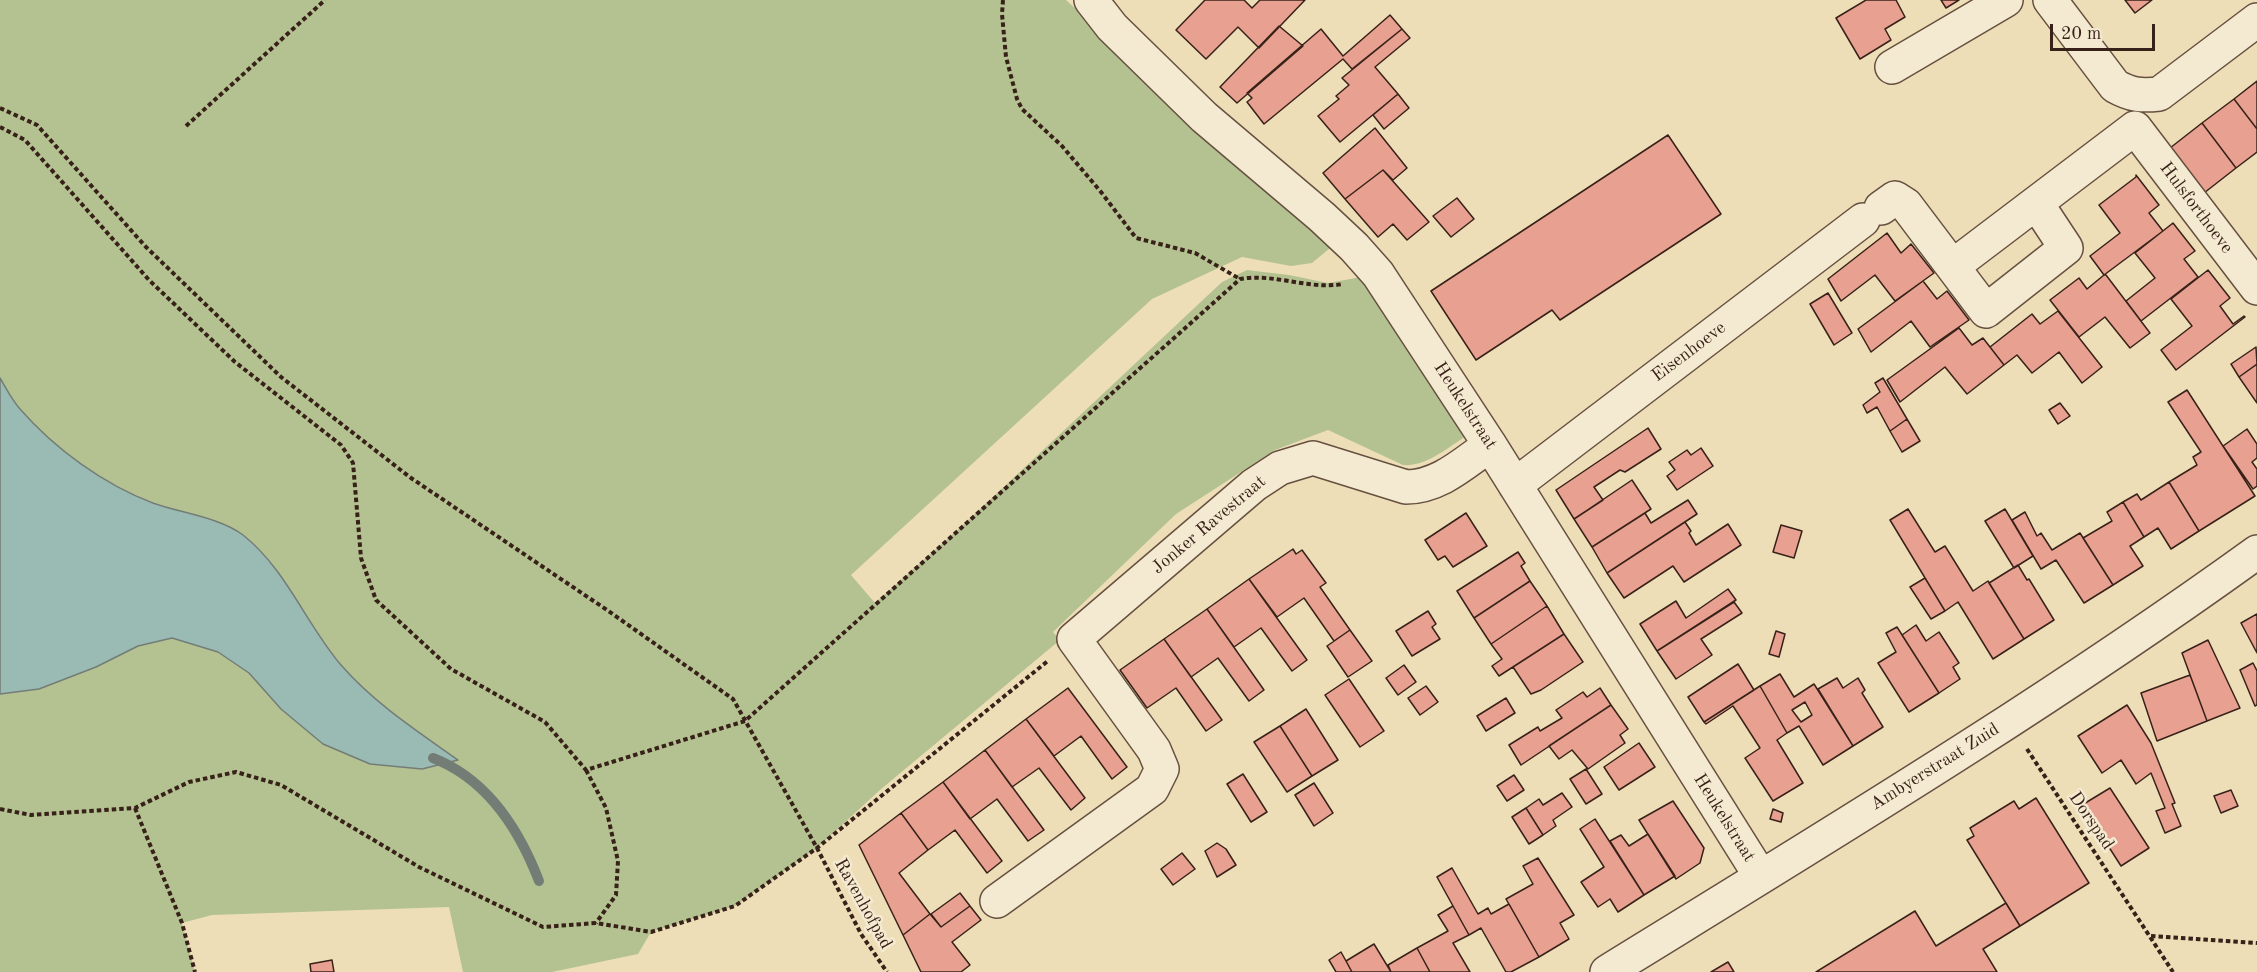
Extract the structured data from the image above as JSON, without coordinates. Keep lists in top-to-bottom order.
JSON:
{
  "streets": {
    "street": [
      "Hulsforthoeve",
      "Eisenhoeve",
      "Heukelstraat",
      "Jonker Ravestraat",
      "Ambyerstraat Zuid"
    ],
    "path": ["Dorspad", "Ravenhofpad"]
  },
  "crossings": [
    ["Eisenhoeve", "Heukelstraat"],
    ["Heukelstraat", "Jonker Ravestraat"],
    ["Heukelstraat", "Ambyerstraat Zuid"],
    ["Ambyerstraat Zuid", "Dorspad"]
  ],
  "scale_bar": "20 m"
}
